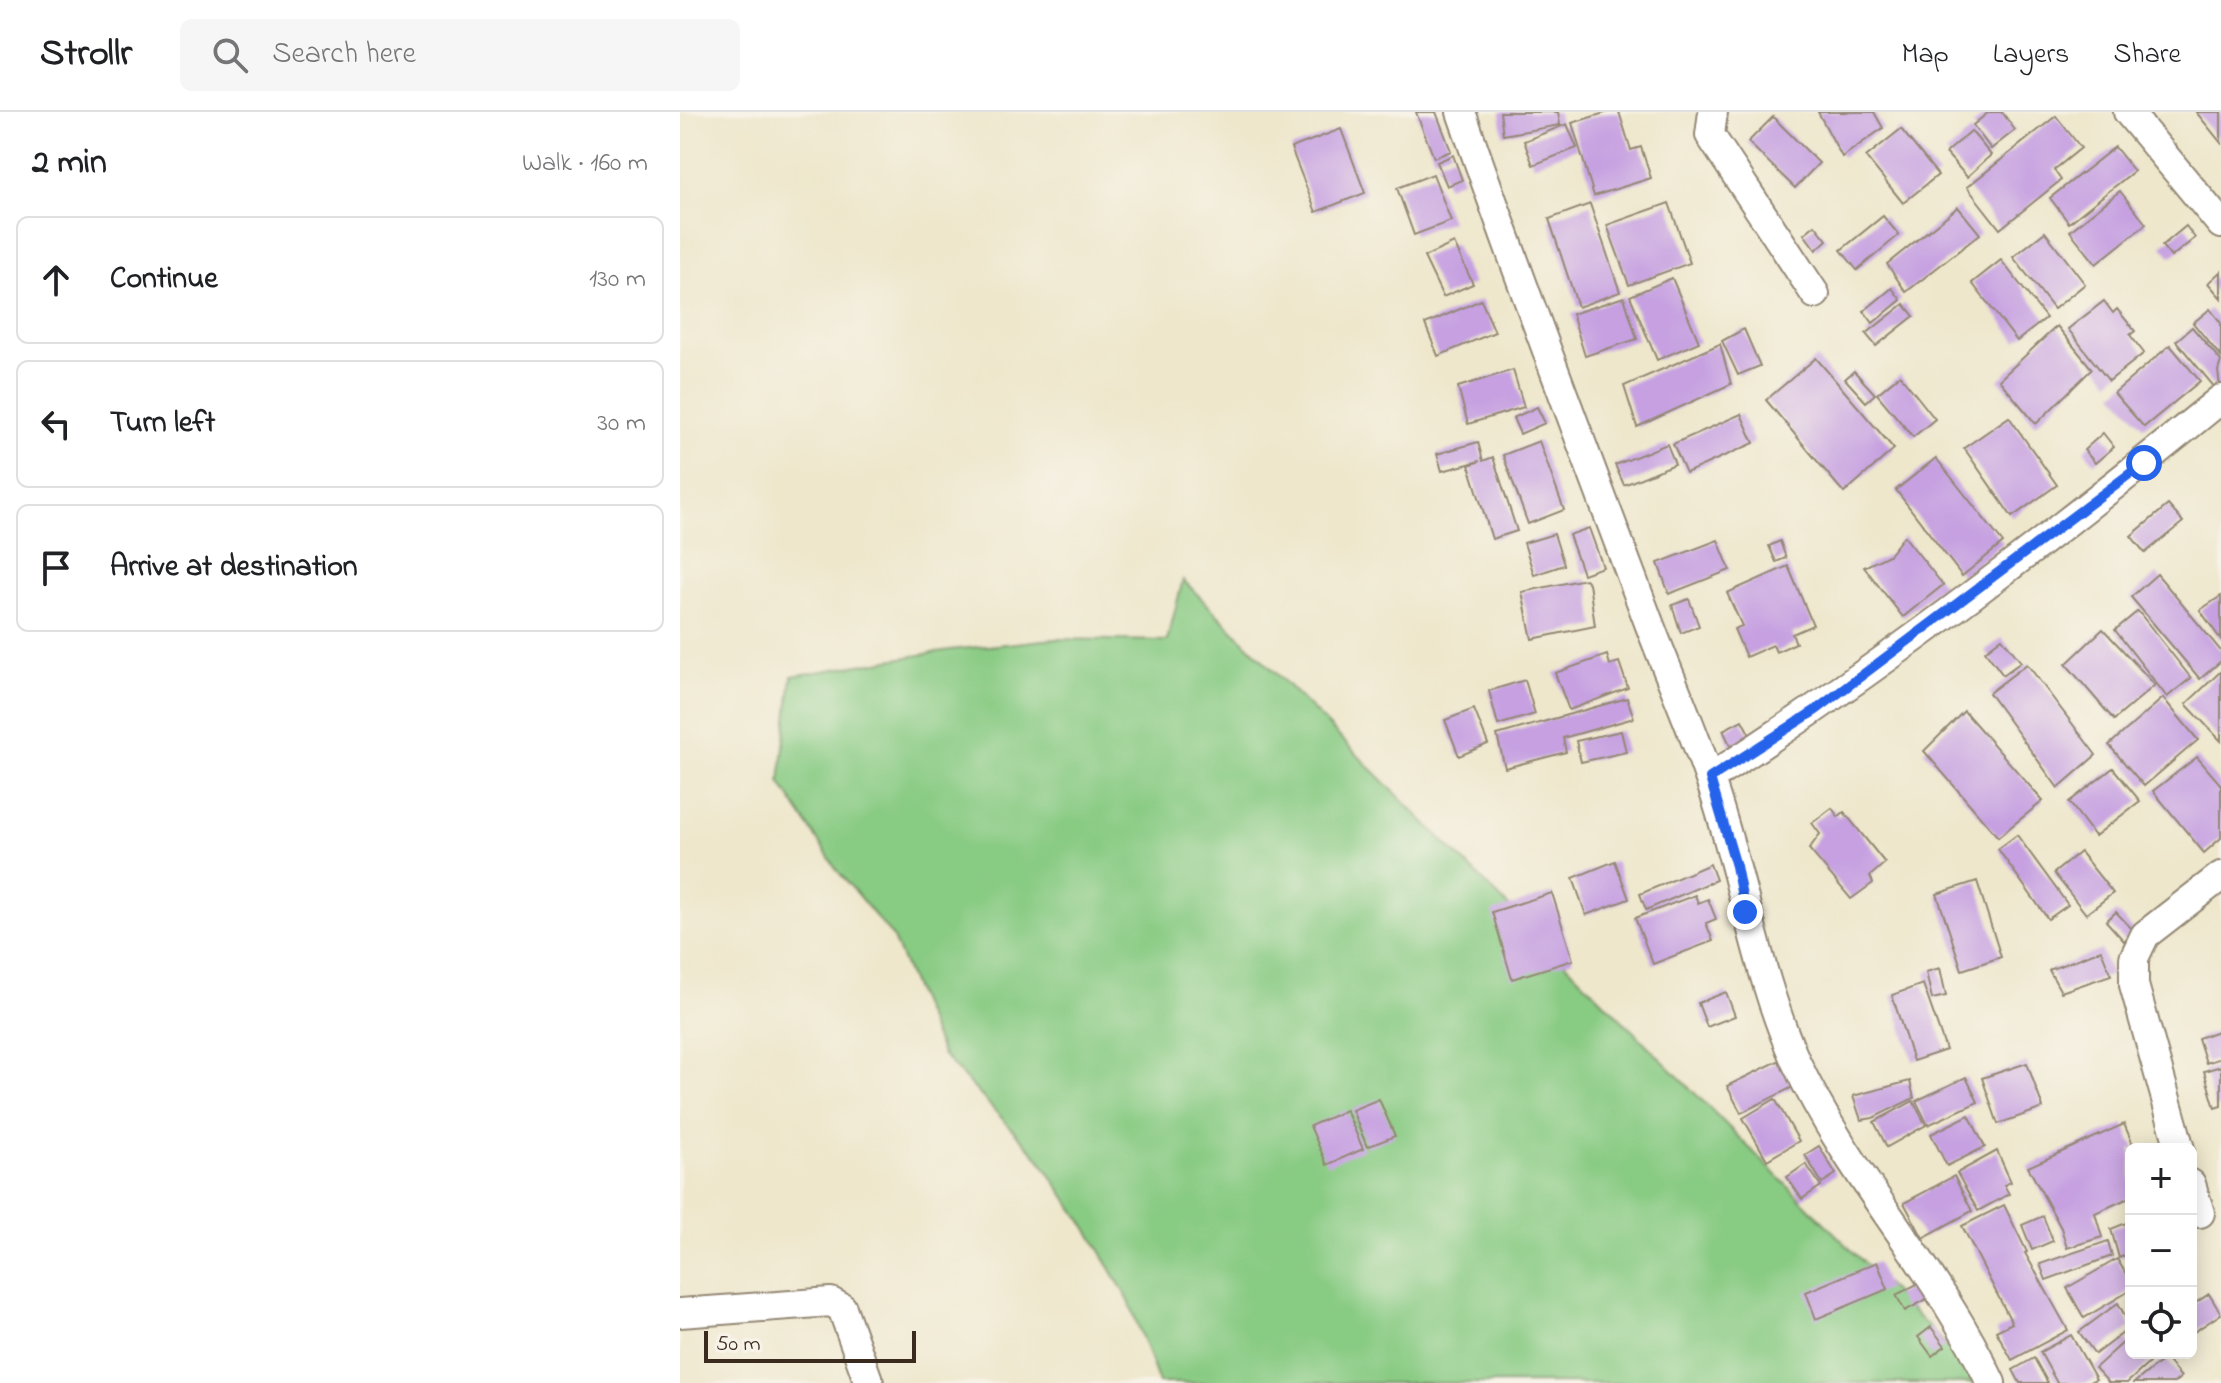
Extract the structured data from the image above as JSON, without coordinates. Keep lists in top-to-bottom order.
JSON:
{
  "scale_bar": "50 m",
  "page": {
    "header": "Strollr",
    "search": "Search here",
    "nav": ["Map", "Layers", "Share"],
    "heading": ["2 min", "Walk · 160 m"],
    "list": [
      ["Continue", "130 m"],
      ["Turn left", "30 m"],
      "Arrive at destination"
    ],
    "map_buttons": ["+", "−"],
    "scale": "50 m"
  }
}
